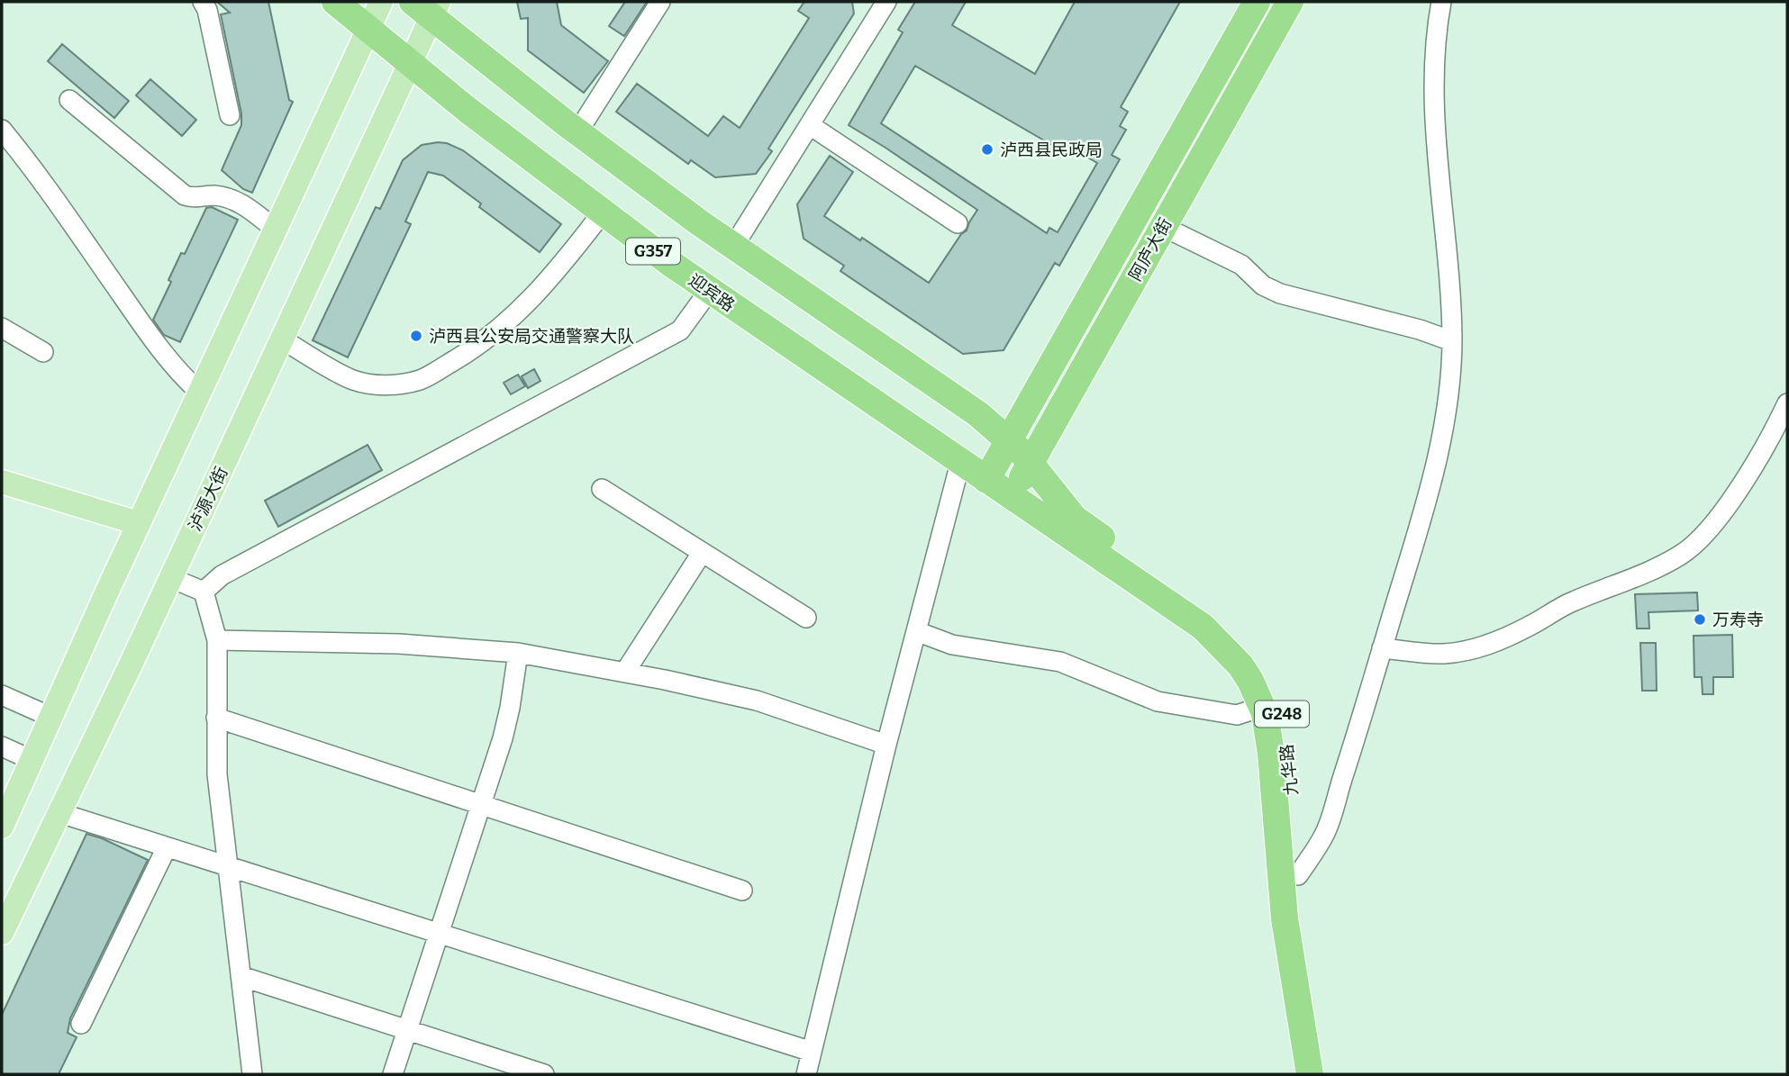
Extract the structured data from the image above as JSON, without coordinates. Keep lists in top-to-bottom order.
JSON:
{
  "streets": {
    "highway": [
      "阿庐大街",
      "G357",
      "迎宾路",
      "G248",
      "九华路"
    ],
    "main road": ["泸源大街"]
  },
  "crossings": [
    ["阿庐大街", "迎宾路"],
    ["阿庐大街", "G248"],
    ["阿庐大街", "九华路"],
    ["G357", "泸源大街"],
    ["G357", "G248"],
    ["迎宾路", "泸源大街"],
    ["迎宾路", "九华路"],
    ["G248", "九华路"]
  ],
  "places": ["泸西县民政局", "泸西县公安局交通警察大队", "万寿寺"]
}
